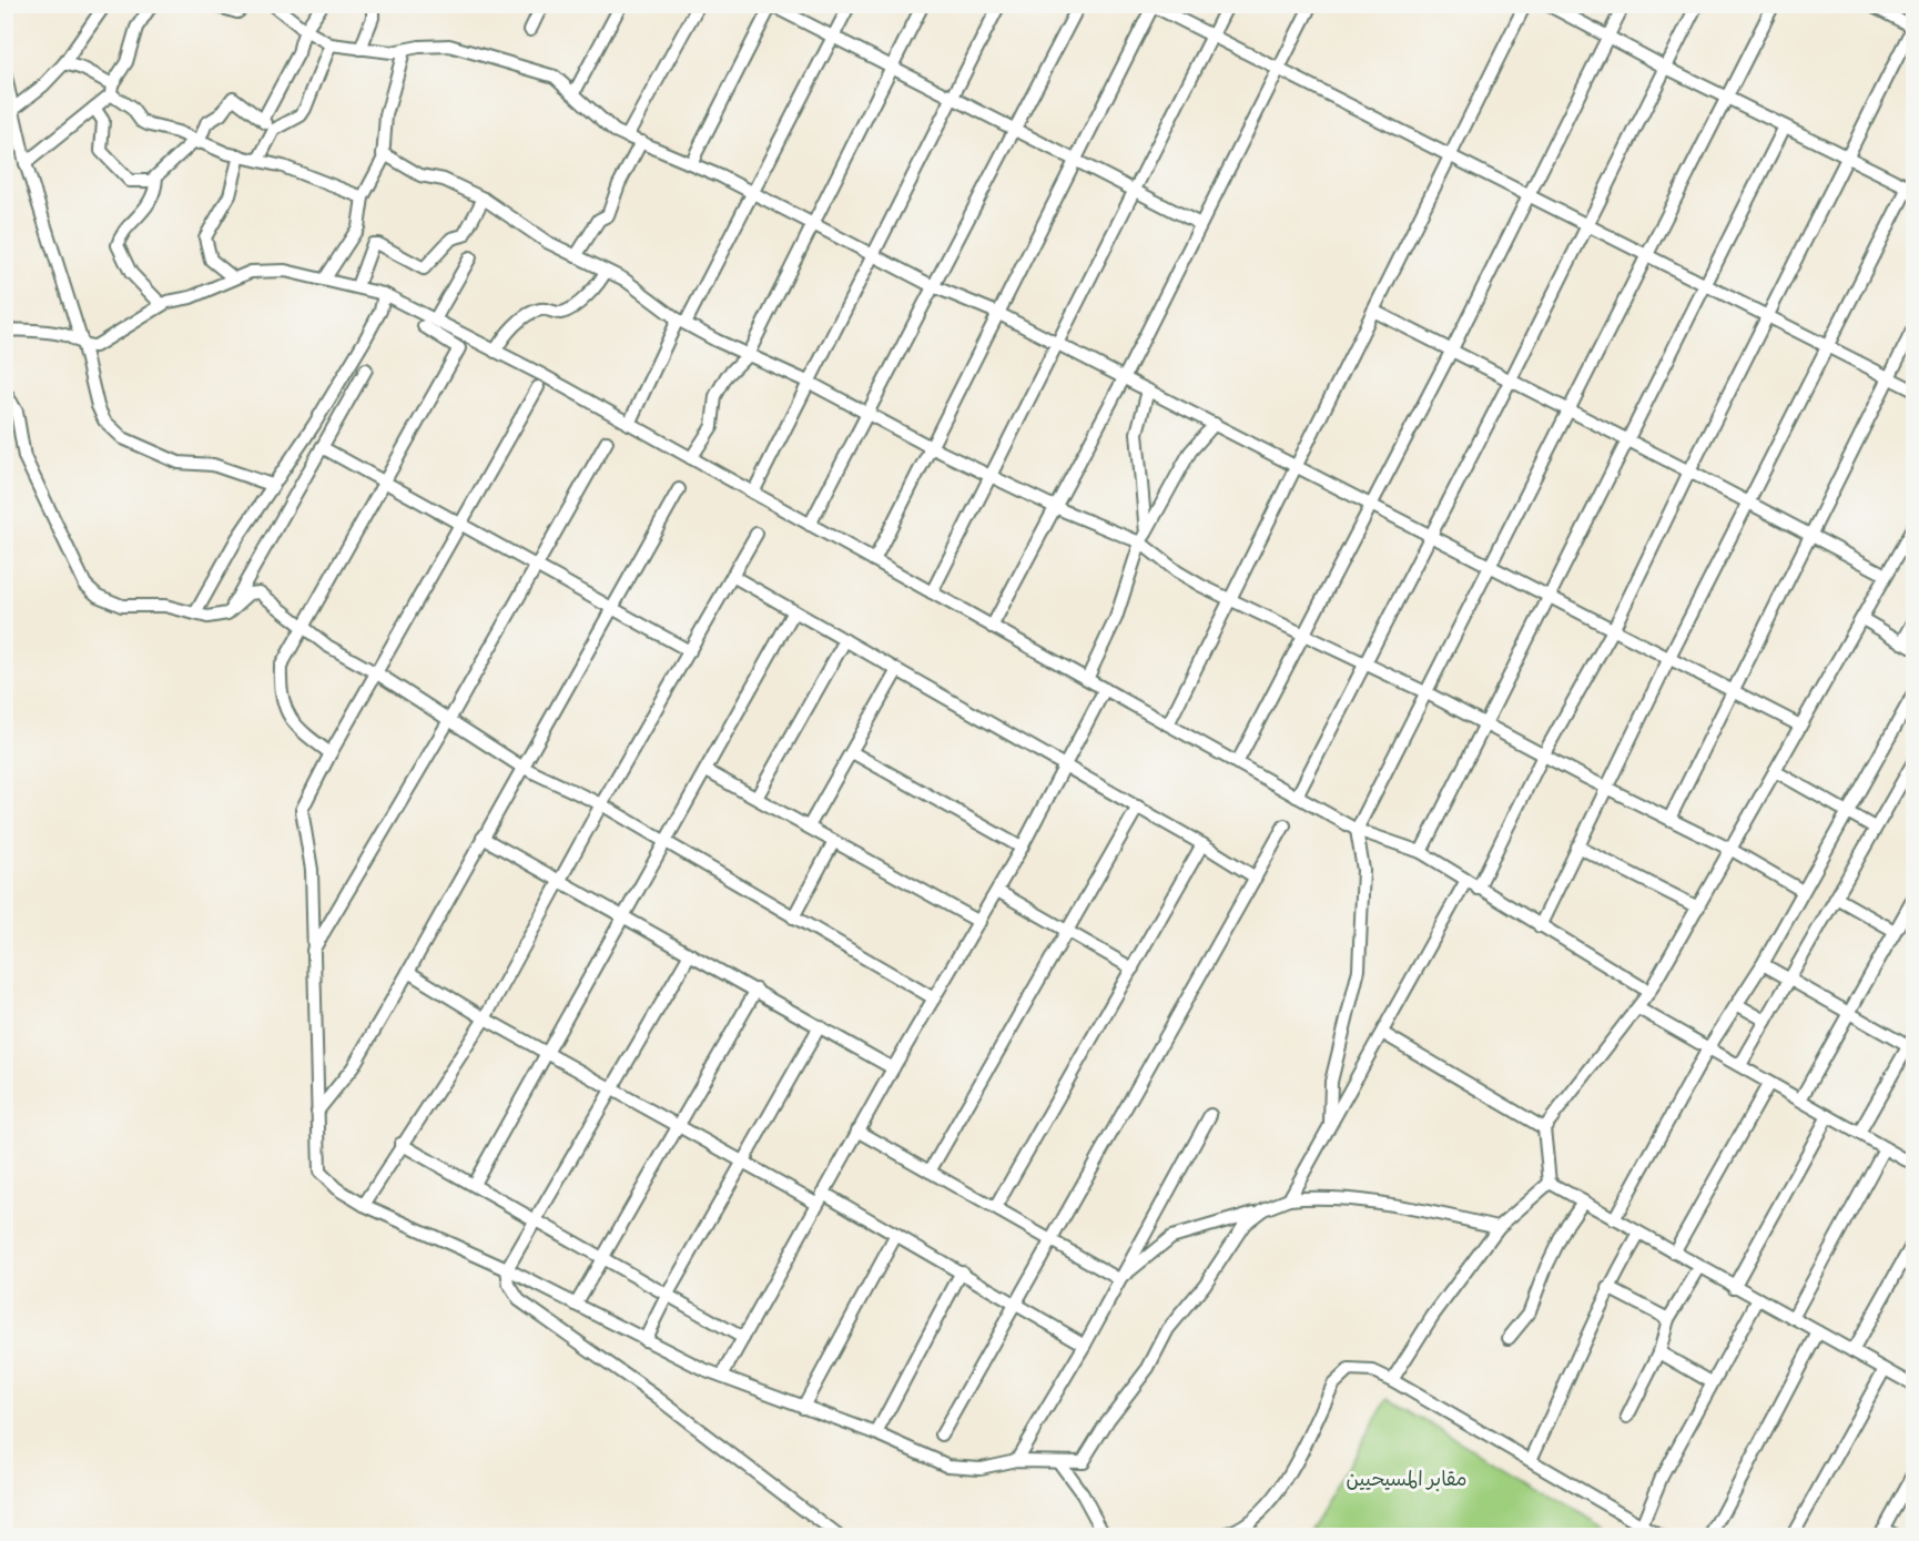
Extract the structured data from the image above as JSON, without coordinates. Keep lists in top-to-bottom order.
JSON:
{
  "parks": ["مقابر المسيحيين"]
}
